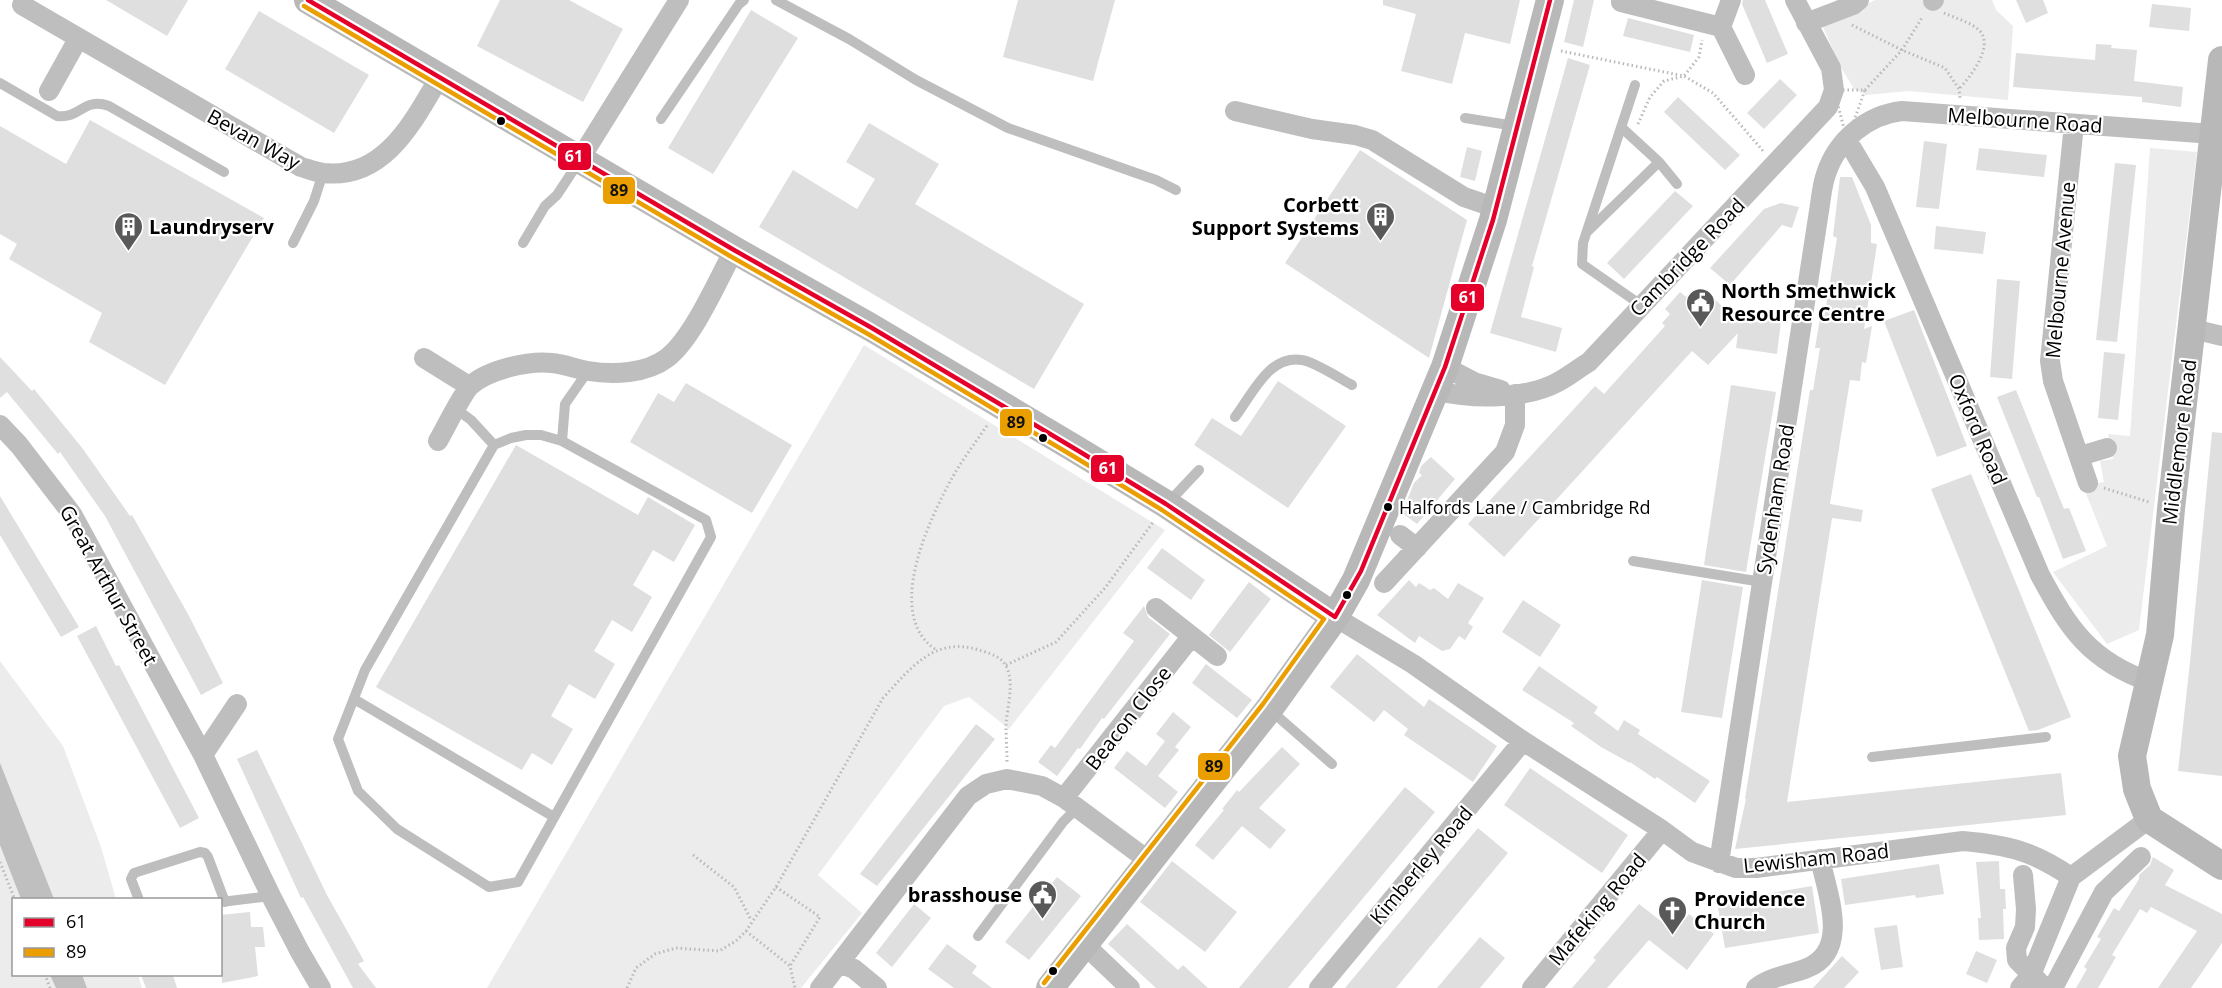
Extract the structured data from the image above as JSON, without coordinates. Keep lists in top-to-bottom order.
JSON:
{
  "streets": {
    "street": [
      "Melbourne Road",
      "Bevan Way",
      "Cambridge Road",
      "Melbourne Avenue",
      "Oxford Road",
      "Middlemore Road",
      "Sydenham Road",
      "Great Arthur Street",
      "Beacon Close",
      "Lewisham Road",
      "Kimberley Road",
      "Mafeking Road"
    ]
  },
  "crossings": [
    ["Melbourne Road", "Melbourne Avenue"],
    ["Melbourne Road", "Oxford Road"],
    ["Melbourne Road", "Middlemore Road"],
    ["Melbourne Road", "Sydenham Road"],
    ["Oxford Road", "Middlemore Road"],
    ["Oxford Road", "Sydenham Road"],
    ["Sydenham Road", "Lewisham Road"],
    ["Lewisham Road", "Kimberley Road"],
    ["Lewisham Road", "Mafeking Road"]
  ],
  "places": {
    "building": ["Corbett Support Systems", "Laundryserv"],
    "public building": ["North Smethwick Resource Centre", "brasshouse"],
    "other": ["Halfords Lane / Cambridge Rd"],
    "church": ["Providence Church"]
  },
  "lines": ["transit line 61", "transit line 89"],
  "legend": ["61", "89"]
}
